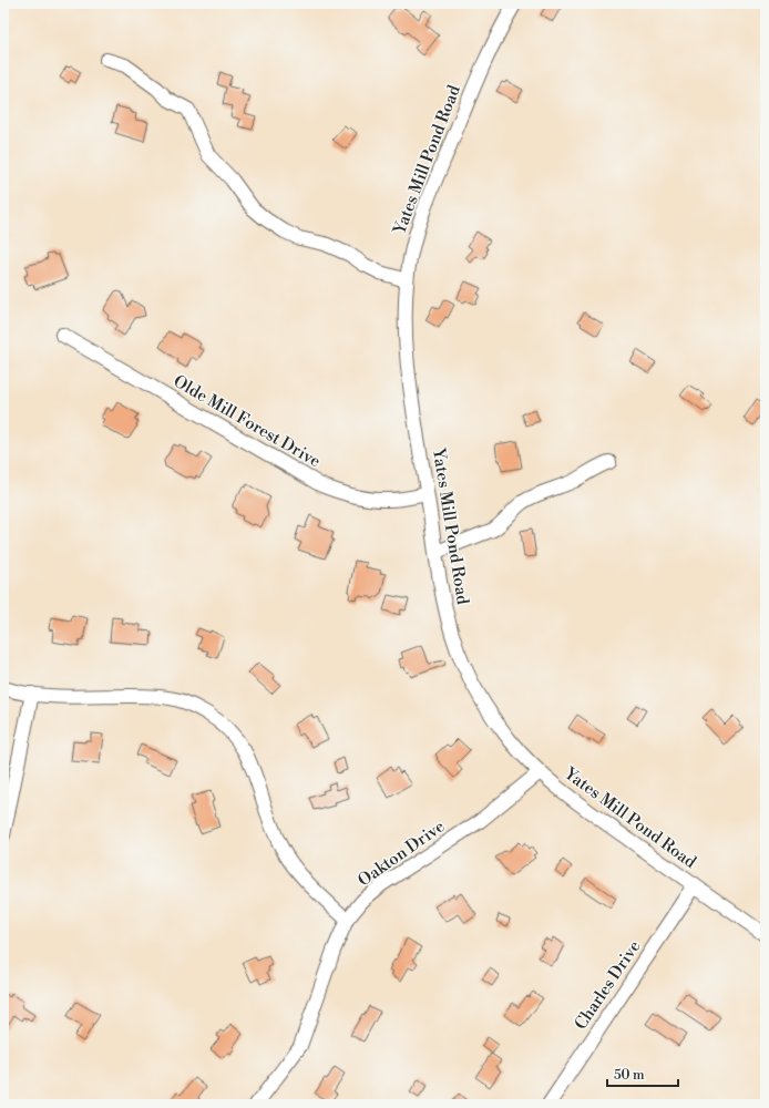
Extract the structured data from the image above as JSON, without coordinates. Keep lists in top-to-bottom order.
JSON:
{
  "streets": {
    "street": [
      "Yates Mill Pond Road",
      "Olde Mill Forest Drive",
      "Oakton Drive",
      "Charles Drive"
    ]
  },
  "crossings": [
    ["Yates Mill Pond Road", "Olde Mill Forest Drive"],
    ["Yates Mill Pond Road", "Oakton Drive"],
    ["Yates Mill Pond Road", "Charles Drive"]
  ],
  "scale_bar": "50 m"
}
